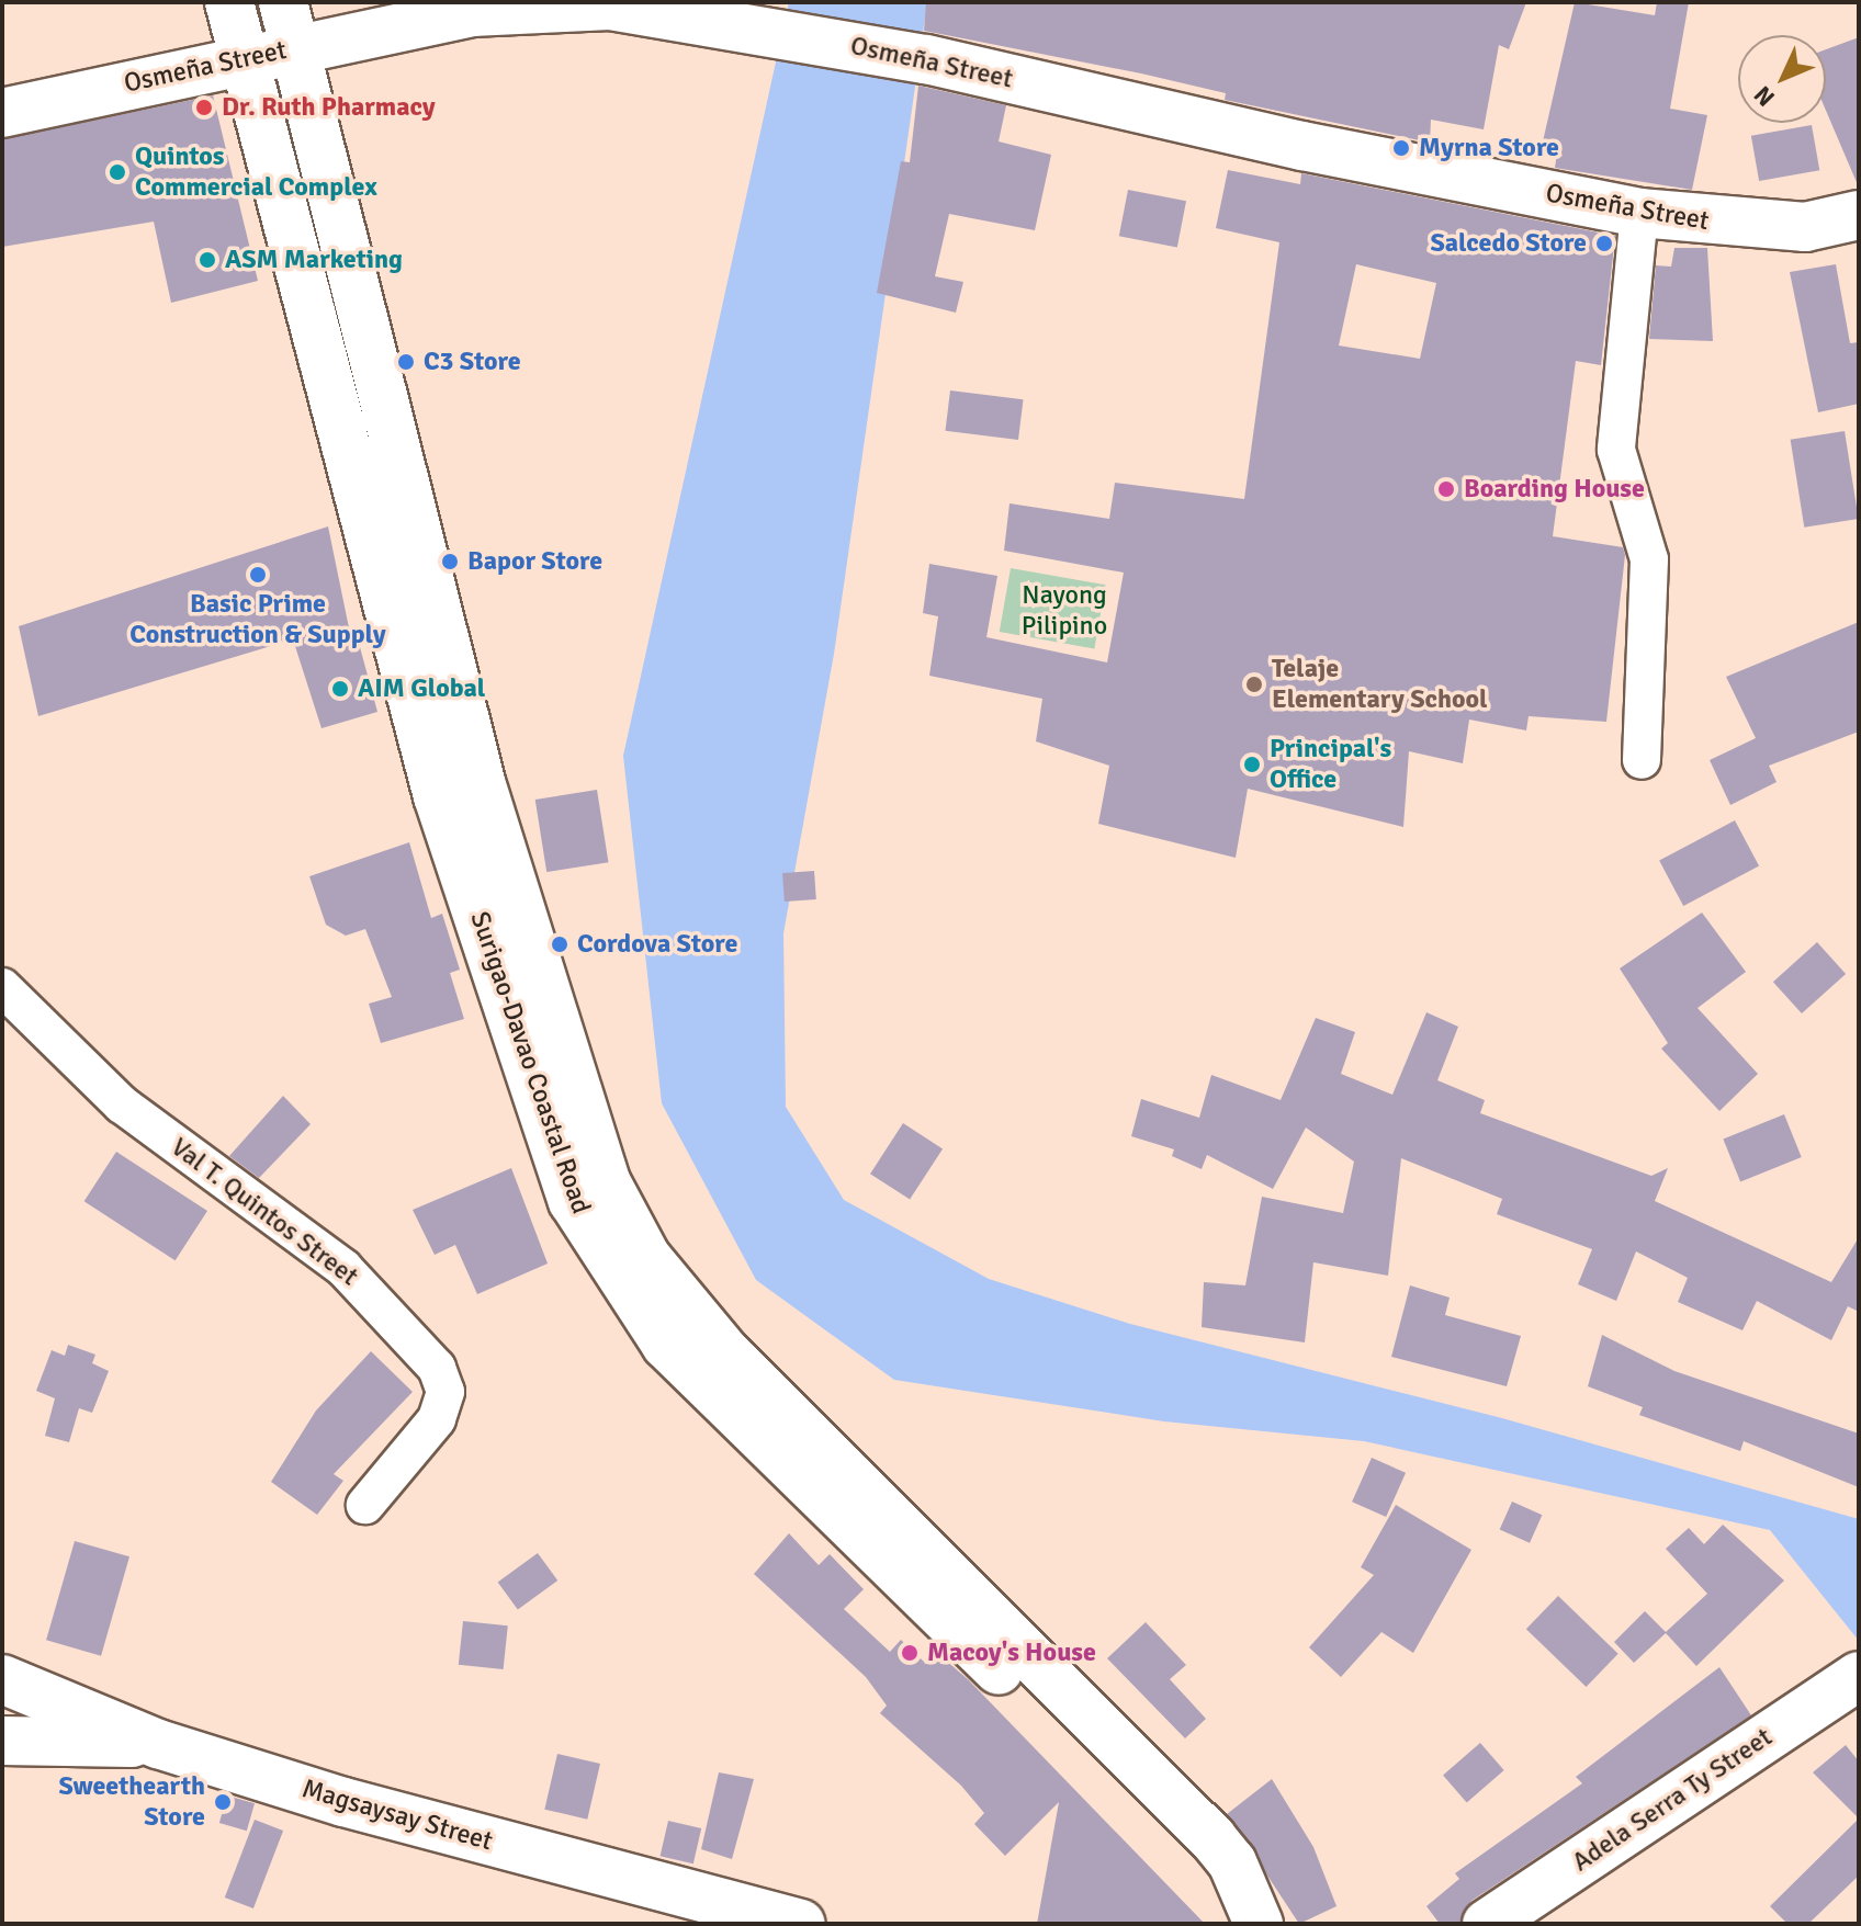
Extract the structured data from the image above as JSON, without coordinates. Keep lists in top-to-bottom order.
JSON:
{
  "streets": {
    "main road": [
      "Osmeña Street",
      "Surigao-Davao Coastal Road",
      "Adela Serra Ty Street",
      "Magsaysay Street"
    ],
    "street": ["Val T. Quintos Street"]
  },
  "crossings": [
    ["Osmeña Street", "Surigao-Davao Coastal Road"]
  ],
  "parks": ["Nayong Pilipino"],
  "places": [
    "Dr. Ruth Pharmacy",
    "Myrna Store",
    "Quintos Commercial Complex",
    "Salcedo Store",
    "ASM Marketing",
    "C3 Store",
    "Boarding House",
    "Bapor Store",
    "Basic Prime Construction & Supply",
    "Telaje Elementary School",
    "AIM Global",
    "Principal's Office",
    "Cordova Store",
    "Macoy's House",
    "Sweethearth Store"
  ],
  "north": "bottom left"
}
